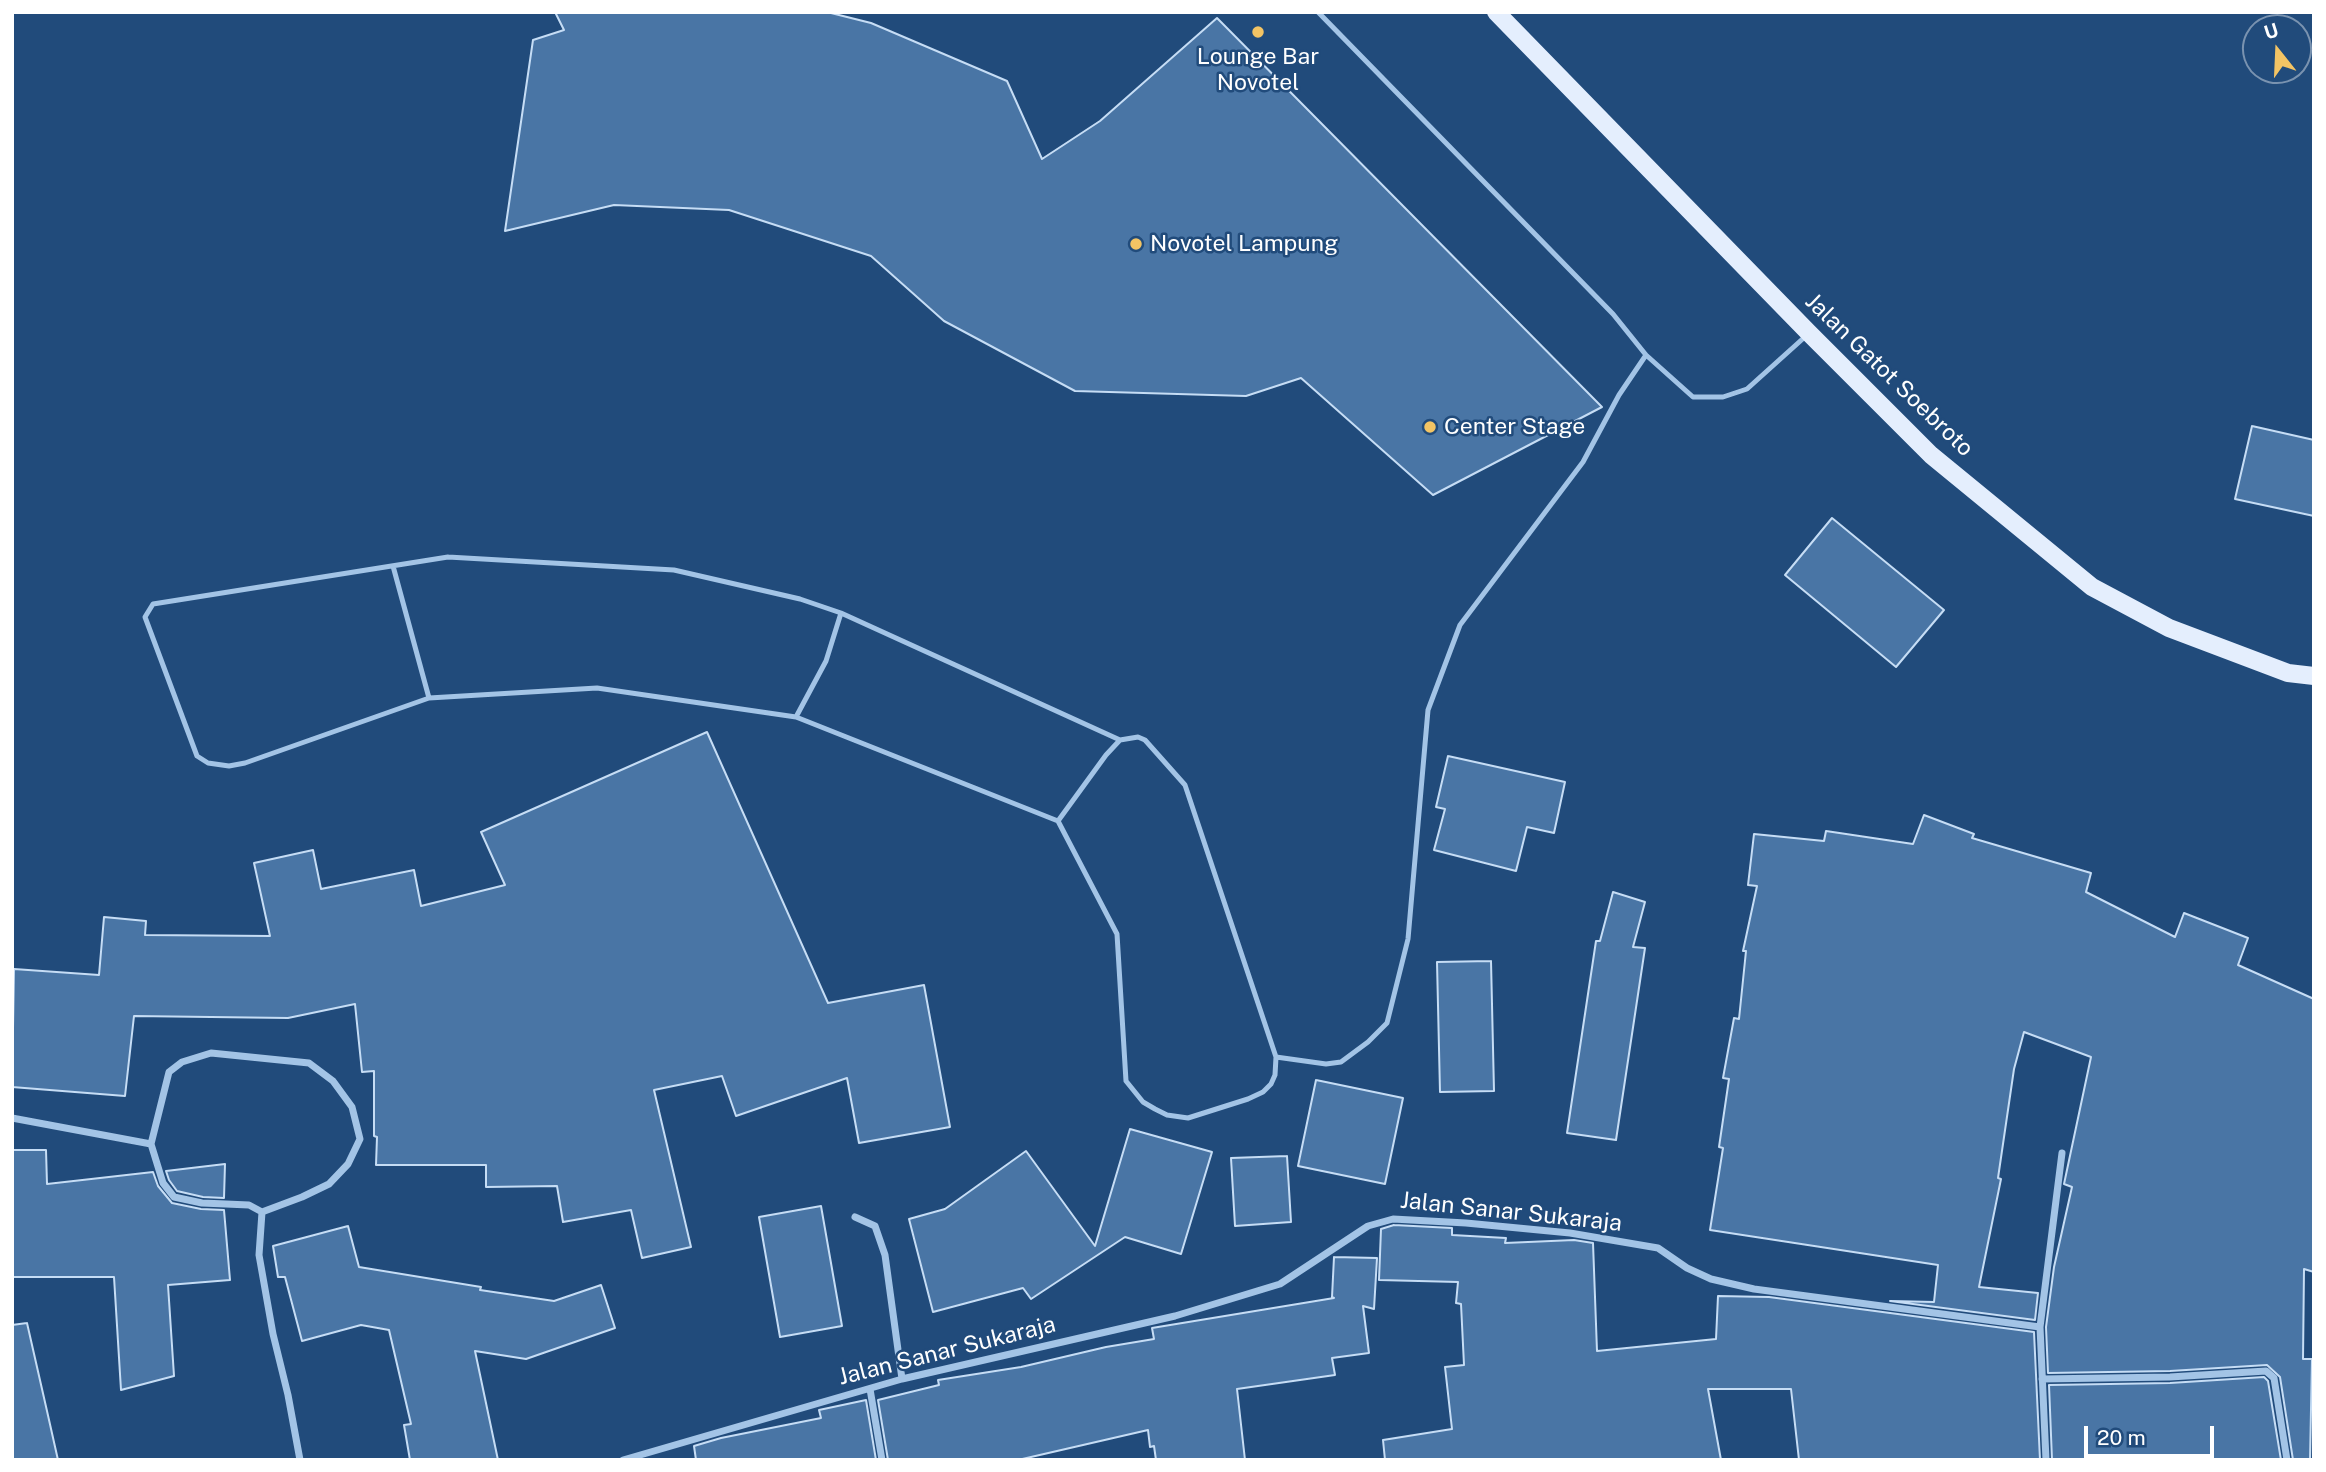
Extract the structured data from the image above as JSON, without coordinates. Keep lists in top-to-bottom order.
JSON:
{
  "streets": {
    "main road": ["Jalan Gatot Soebroto"],
    "street": ["Jalan Sanar Sukaraja"]
  },
  "places": ["Lounge Bar Novotel", "Novotel Lampung", "Center Stage"],
  "scale_bar": "20 m",
  "north": "top"
}
